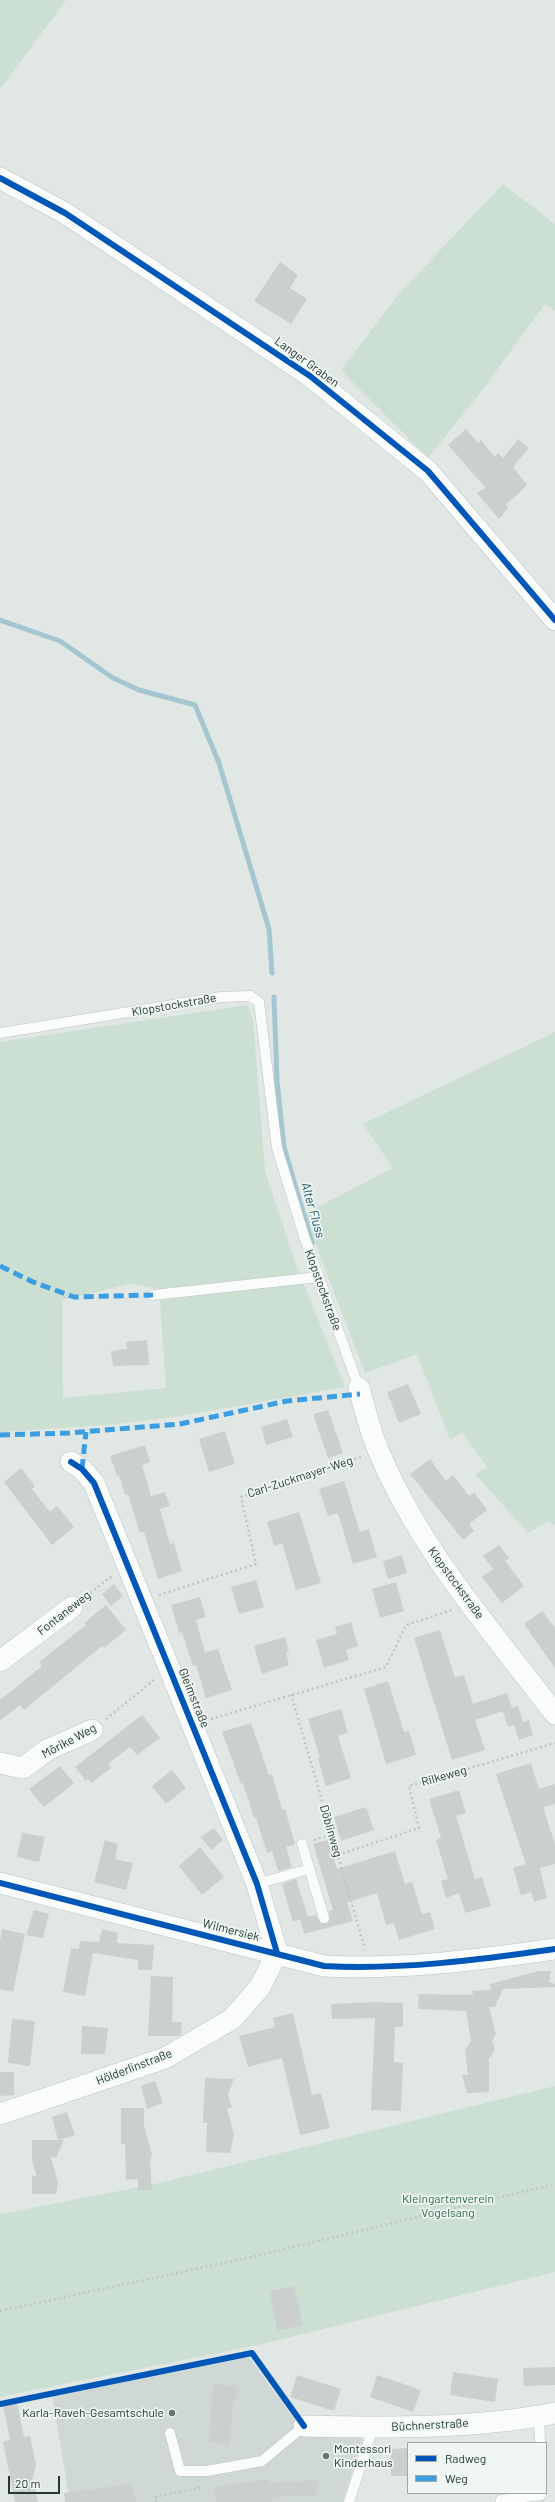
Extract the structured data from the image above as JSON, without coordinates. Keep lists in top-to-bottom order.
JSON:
{
  "streets": {
    "street": [
      "Langer Graben",
      "Klopstockstraße",
      "Fontaneweg",
      "Gleimstraße",
      "Mörike Weg",
      "Wilmersiek",
      "Hölderlinstraße",
      "Büchnerstraße"
    ],
    "path": ["Carl-Zuckmayer-Weg", "Rilkeweg", "Döblinweg"]
  },
  "crossings": [
    ["Klopstockstraße", "Carl-Zuckmayer-Weg"],
    ["Carl-Zuckmayer-Weg", "Gleimstraße"],
    ["Fontaneweg", "Gleimstraße"],
    ["Gleimstraße", "Mörike Weg"],
    ["Gleimstraße", "Wilmersiek"],
    ["Gleimstraße", "Hölderlinstraße"],
    ["Rilkeweg", "Döblinweg"],
    ["Döblinweg", "Wilmersiek"],
    ["Wilmersiek", "Hölderlinstraße"]
  ],
  "water": ["Alter Fluss"],
  "parks": ["Kleingartenverein Vogelsang"],
  "places": ["Karla-Raveh-Gesamtschule", "Montessori Kinderhaus"],
  "legend": ["Radweg", "Weg"],
  "scale_bar": "20 m"
}
